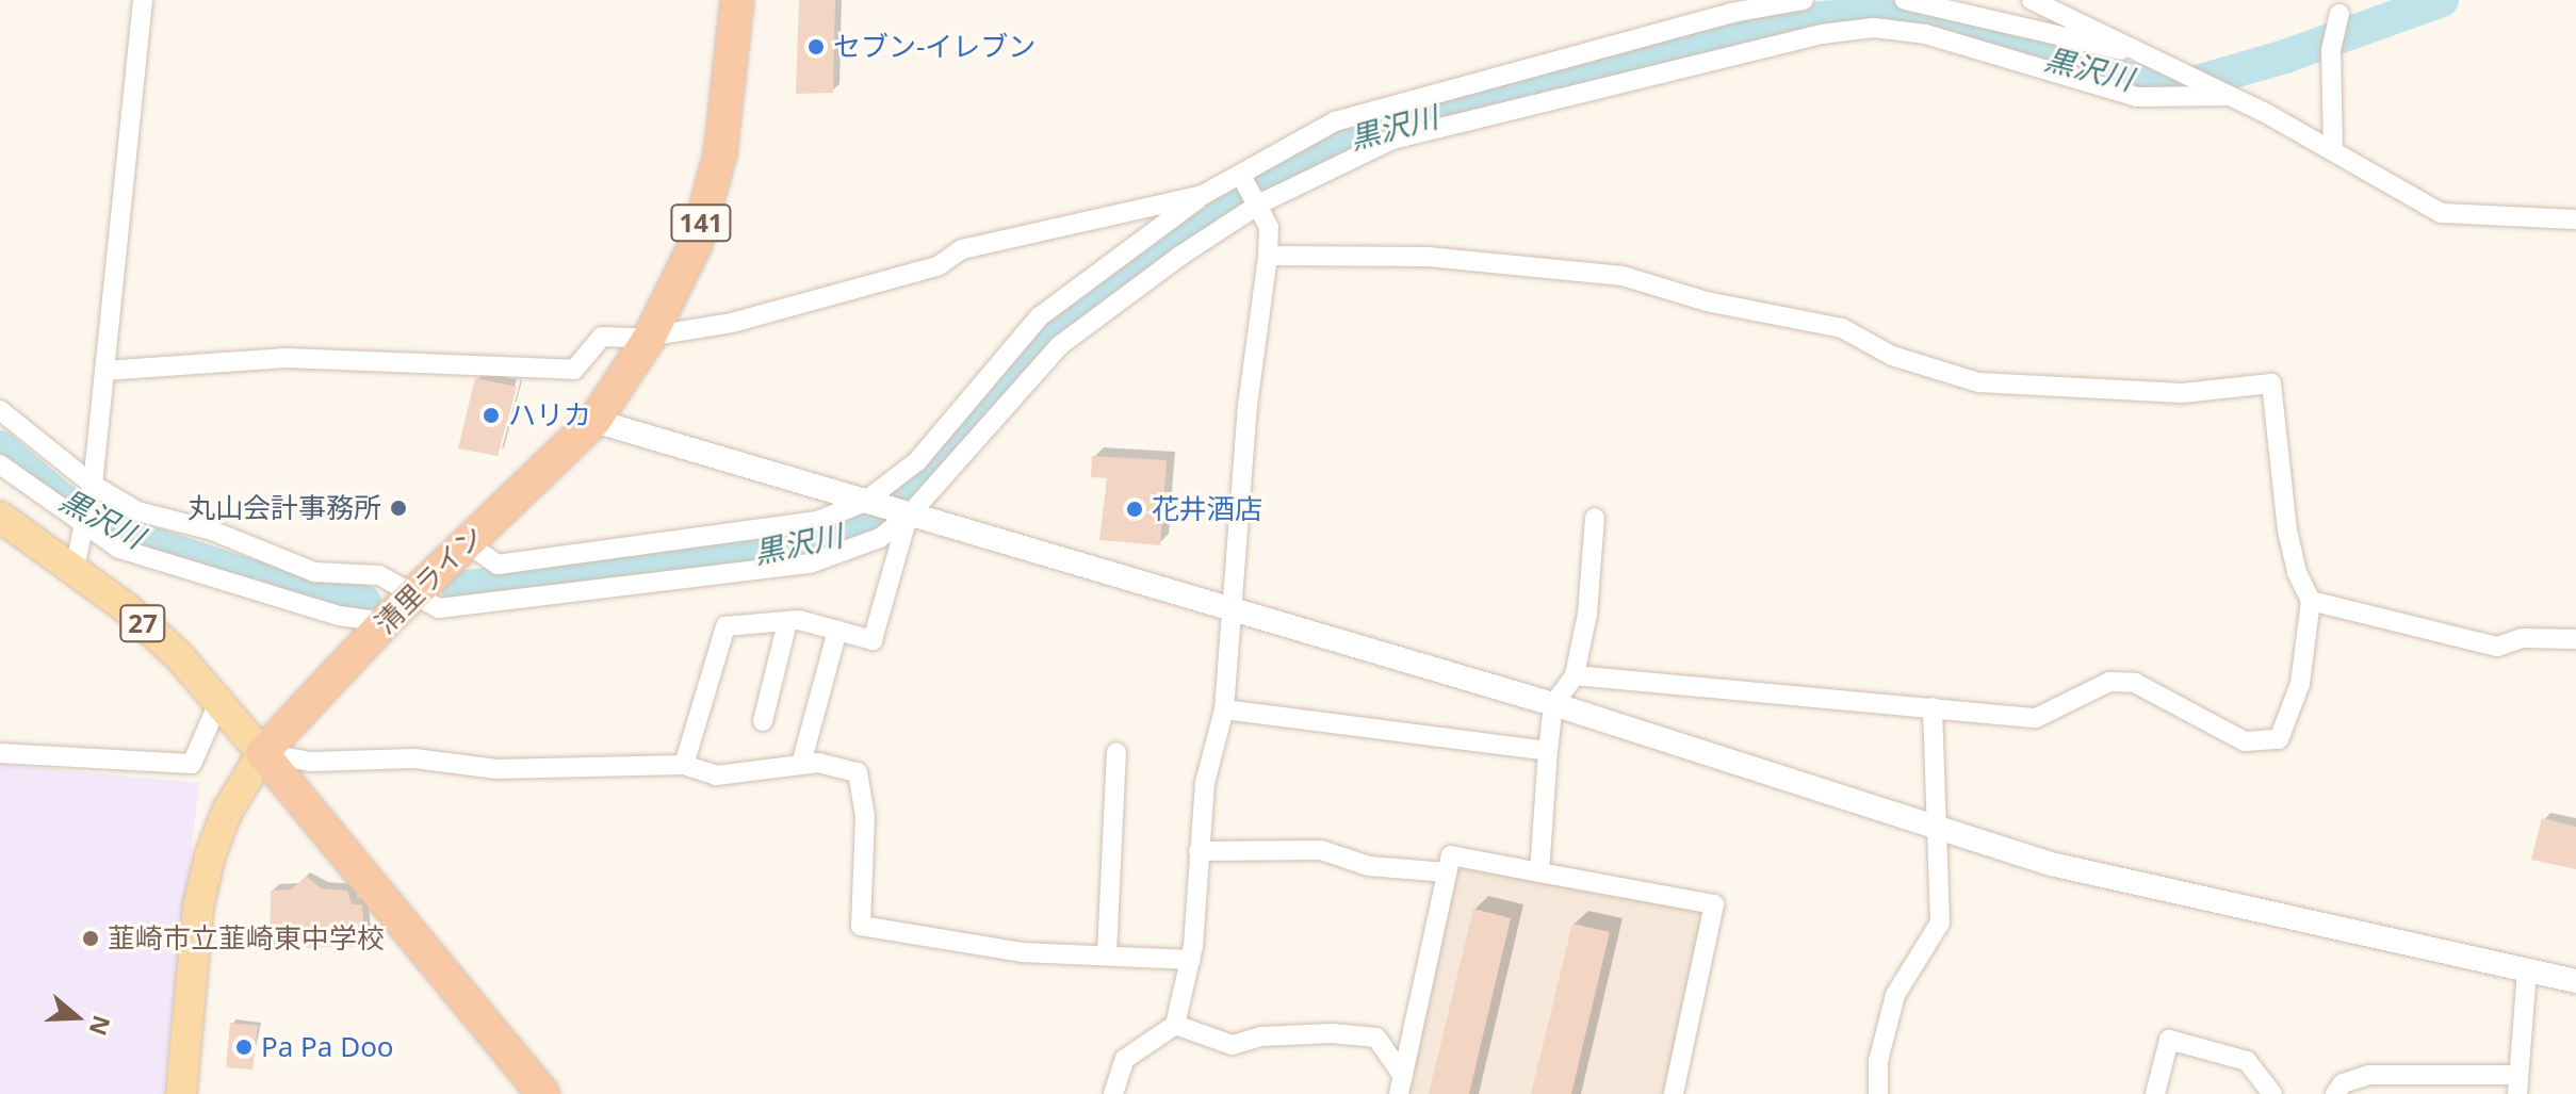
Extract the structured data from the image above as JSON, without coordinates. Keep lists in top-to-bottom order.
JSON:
{
  "streets": {
    "highway": ["141", "清里ライン"],
    "main road": ["27"]
  },
  "crossings": [
    ["清里ライン", "27"]
  ],
  "water": ["黒沢川"],
  "places": [
    "セブン-イレブン",
    "ハリカ",
    "丸山会計事務所",
    "花井酒店",
    "韮崎市立韮崎東中学校",
    "Pa Pa Doo"
  ],
  "north": "right"
}
